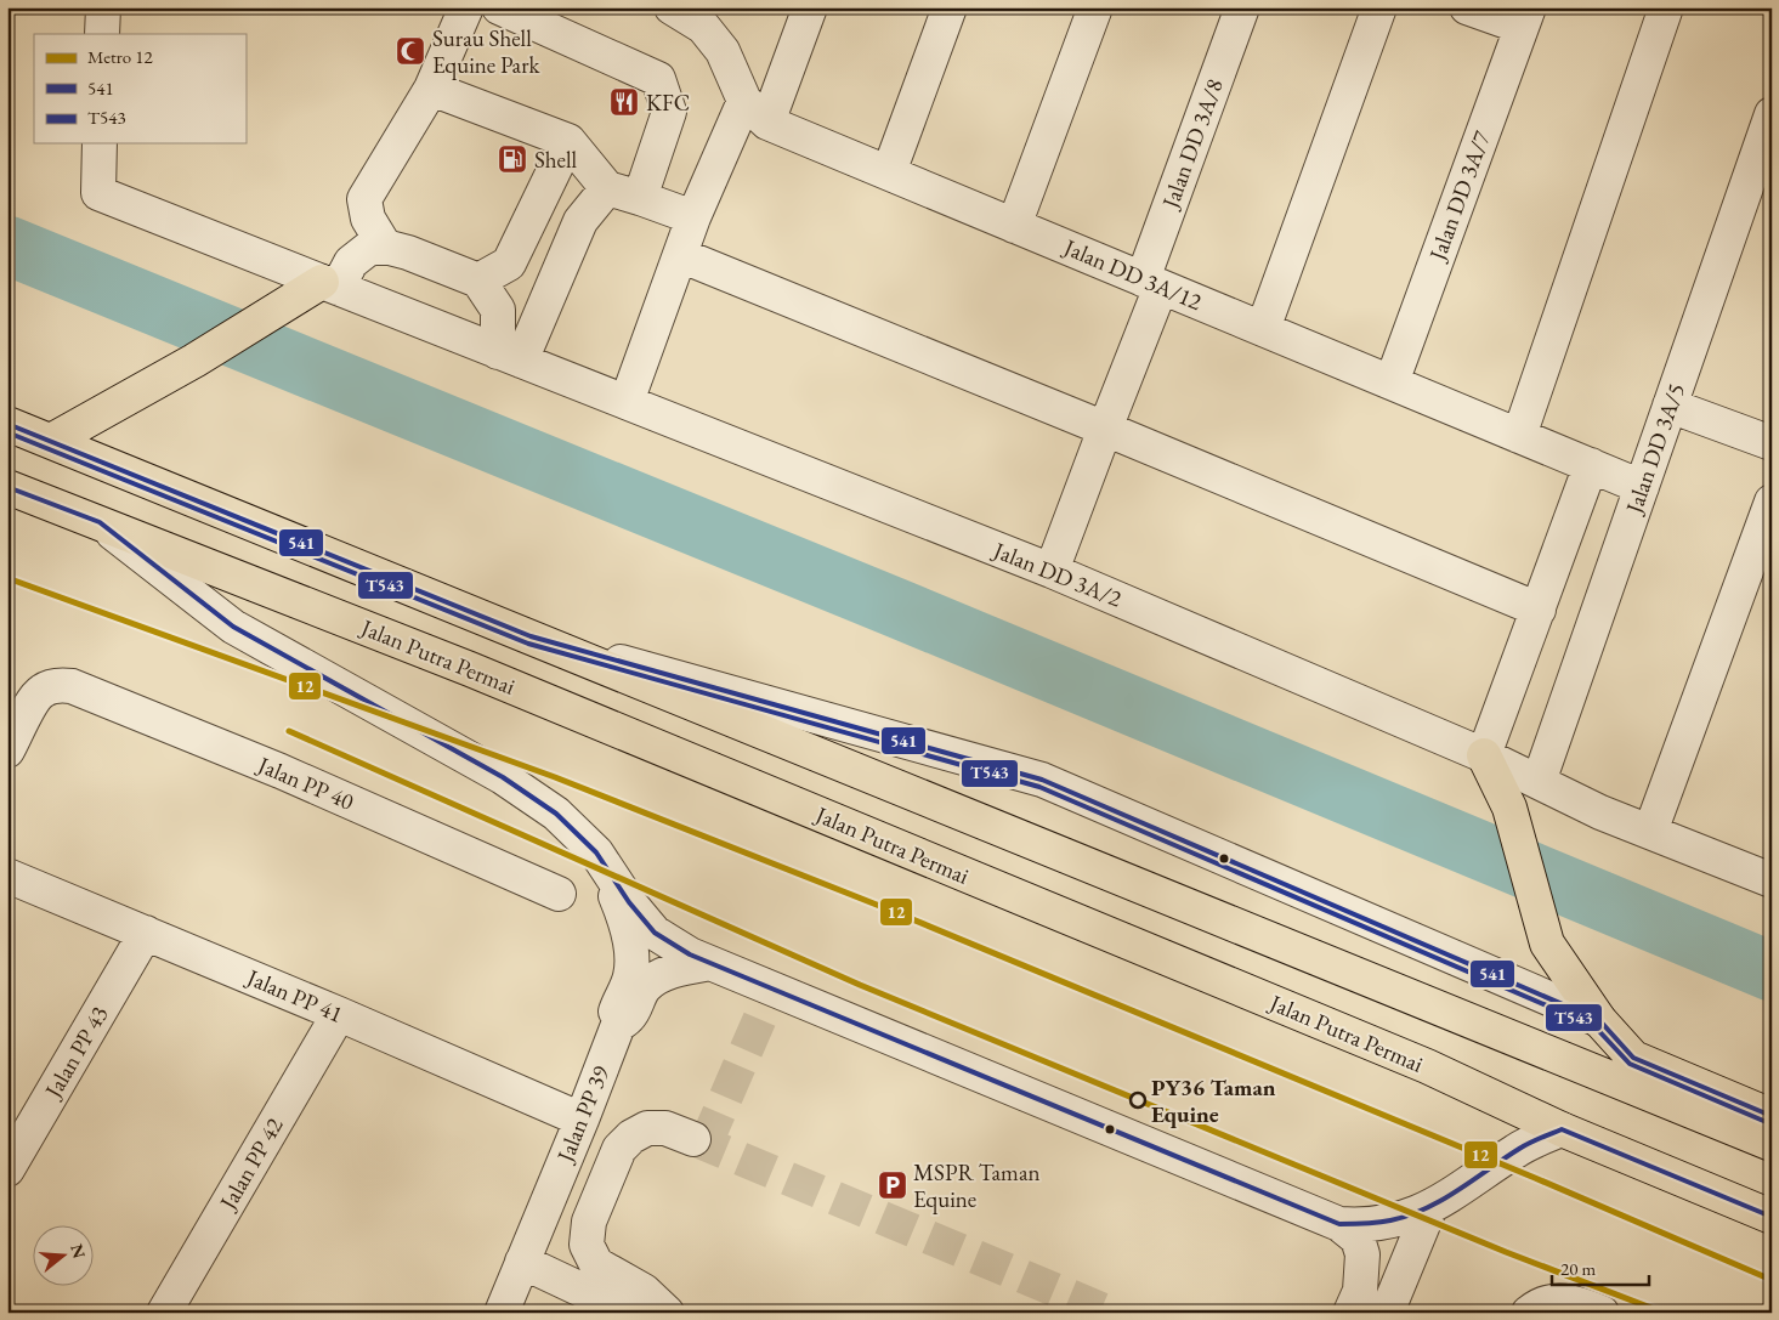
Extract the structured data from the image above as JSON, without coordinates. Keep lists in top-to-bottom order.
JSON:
{
  "streets": {
    "main road": ["Jalan Putra Permai"],
    "street": [
      "Jalan DD 3A/8",
      "Jalan DD 3A/7",
      "Jalan DD 3A/12",
      "Jalan DD 3A/5",
      "Jalan DD 3A/2",
      "Jalan PP 40",
      "Jalan PP 41",
      "Jalan PP 43",
      "Jalan PP 39",
      "Jalan PP 42"
    ]
  },
  "crossings": [
    ["Jalan DD 3A/8", "Jalan DD 3A/12"],
    ["Jalan DD 3A/8", "Jalan DD 3A/2"],
    ["Jalan DD 3A/7", "Jalan DD 3A/12"],
    ["Jalan DD 3A/12", "Jalan DD 3A/5"],
    ["Jalan DD 3A/5", "Jalan DD 3A/2"],
    ["Jalan PP 41", "Jalan PP 43"],
    ["Jalan PP 41", "Jalan PP 39"],
    ["Jalan PP 41", "Jalan PP 42"]
  ],
  "places": {
    "mosque": ["Surau Shell Equine Park"],
    "restaurant": ["KFC"],
    "fuel station": ["Shell"],
    "other": ["PY36 Taman Equine"],
    "parking": ["MSPR Taman Equine"]
  },
  "lines": ["transit line 541", "transit line T543", "metro line 12"],
  "legend": ["Metro 12", "541", "T543"],
  "scale_bar": "20 m",
  "north": "right"
}
